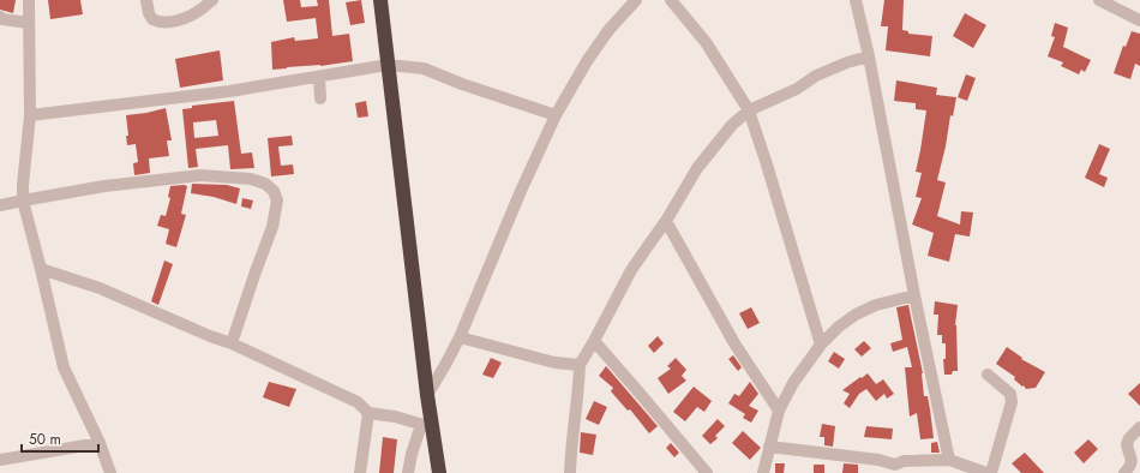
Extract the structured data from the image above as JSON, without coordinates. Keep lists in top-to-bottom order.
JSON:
{
  "scale_bar": "50 m"
}
